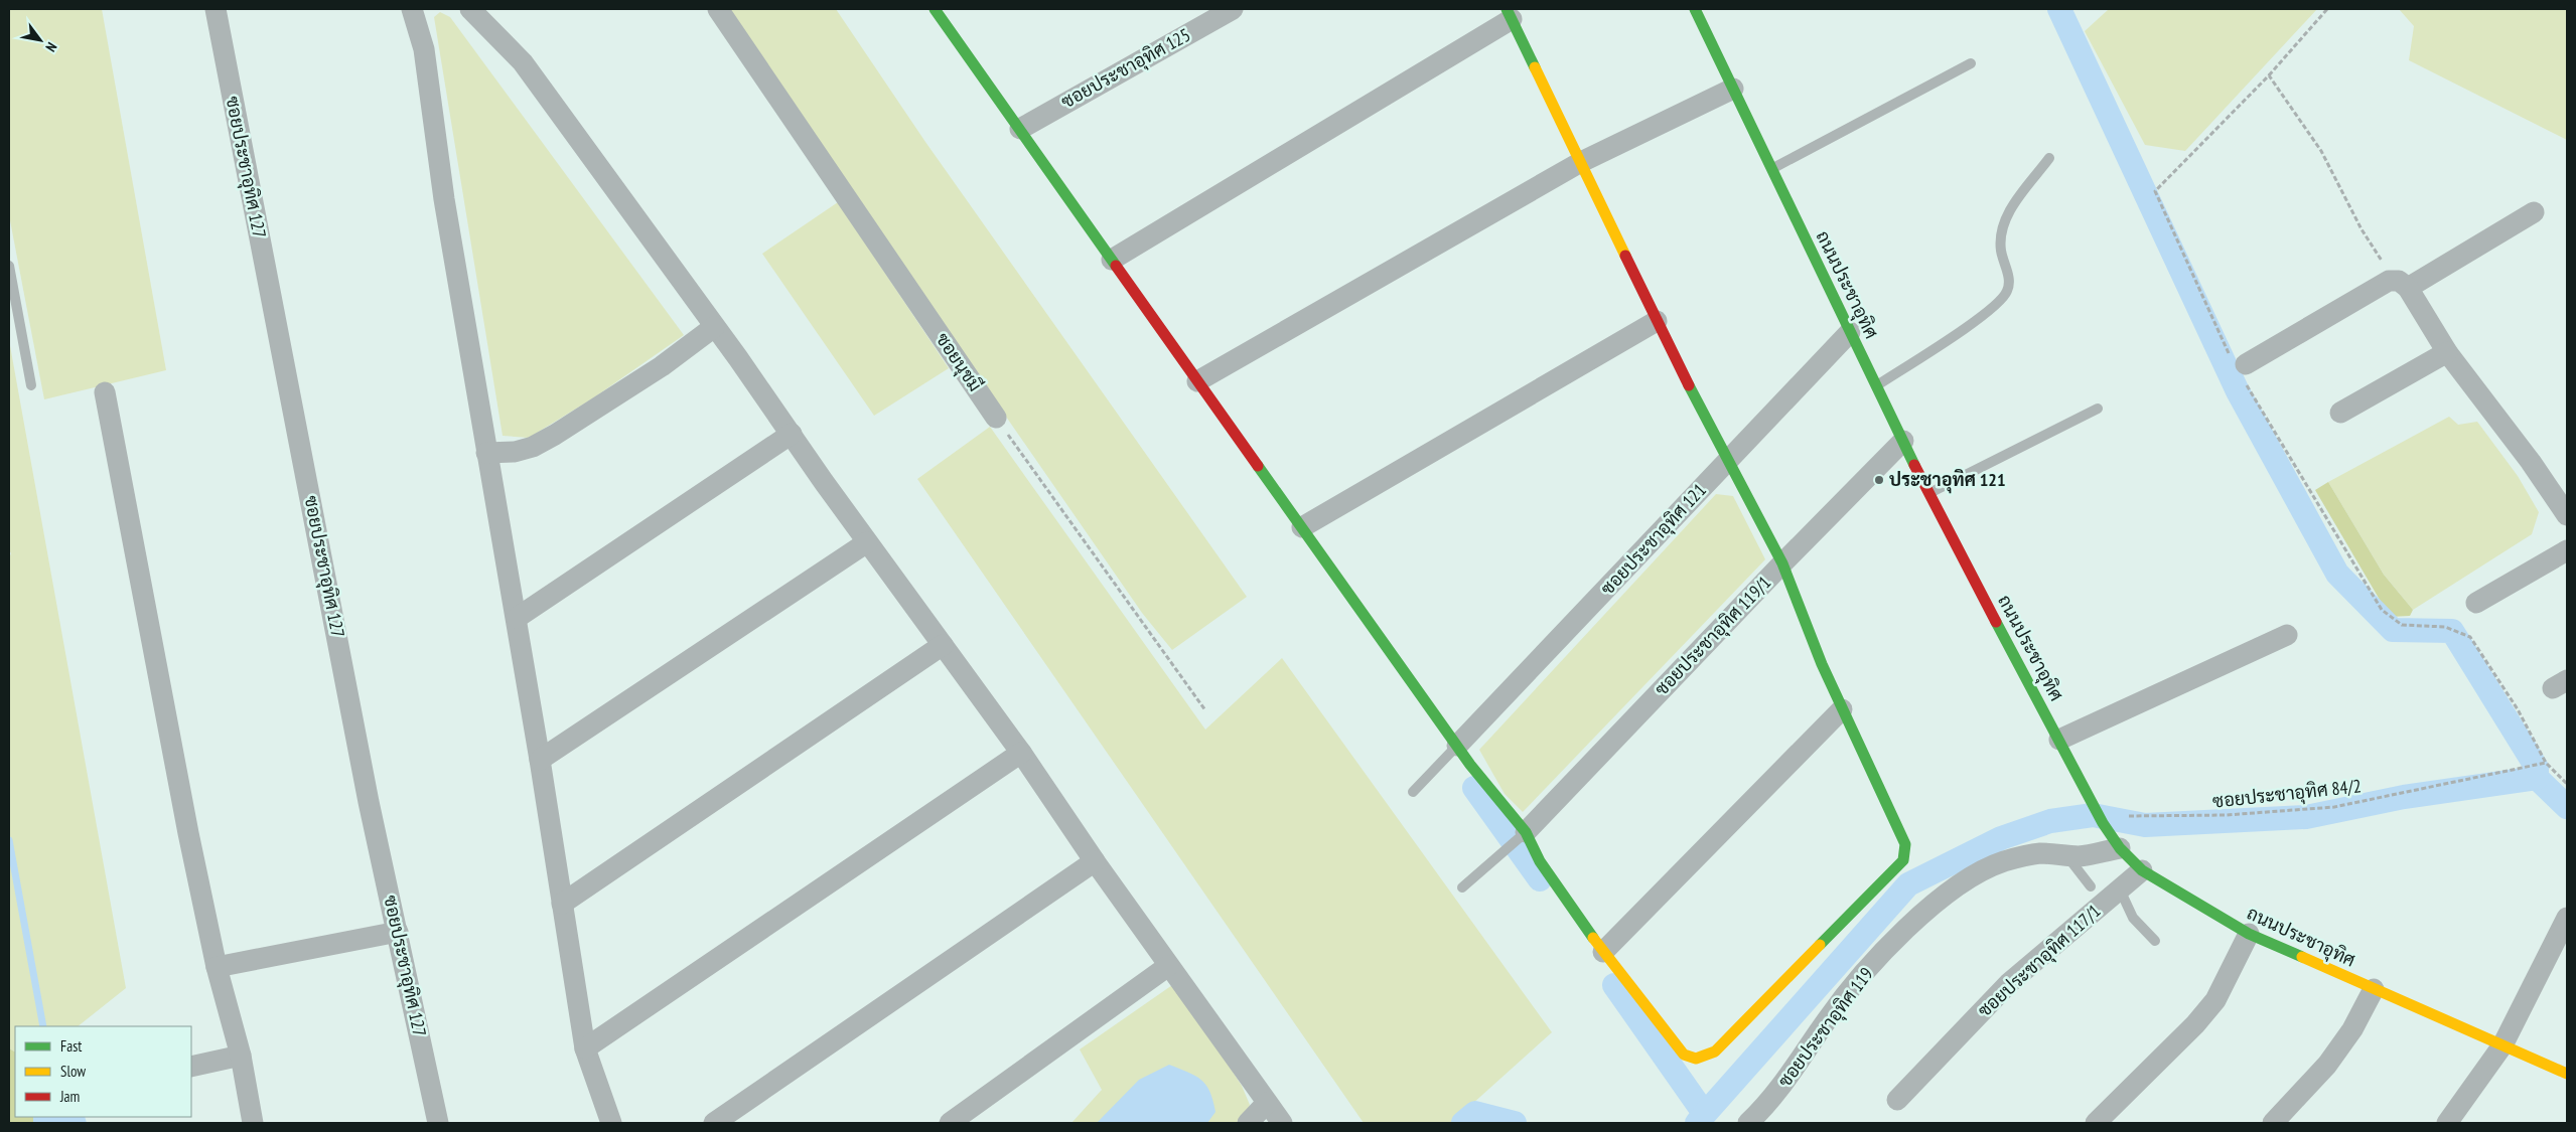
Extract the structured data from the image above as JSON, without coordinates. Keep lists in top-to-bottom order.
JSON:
{
  "streets": {
    "street": [
      "ซอยประชาอุทิศ 125",
      "ซอยประชาอุทิศ 127",
      "ถนนประชาอุทิศ",
      "ซอยนุชมี",
      "ซอยประชาอุทิศ 121",
      "ซอยประชาอุทิศ 119/1",
      "ซอยประชาอุทิศ 117/1",
      "ซอยประชาอุทิศ 119"
    ],
    "path": ["ซอยประชาอุทิศ 84/2"]
  },
  "crossings": [
    ["ถนนประชาอุทิศ", "ซอยประชาอุทิศ 121"],
    ["ถนนประชาอุทิศ", "ซอยประชาอุทิศ 119/1"],
    ["ถนนประชาอุทิศ", "ซอยประชาอุทิศ 84/2"],
    ["ถนนประชาอุทิศ", "ซอยประชาอุทิศ 117/1"],
    ["ถนนประชาอุทิศ", "ซอยประชาอุทิศ 119"]
  ],
  "places": ["ประชาอุทิศ 121"],
  "legend": ["Fast", "Slow", "Jam"],
  "north": "bottom right"
}
